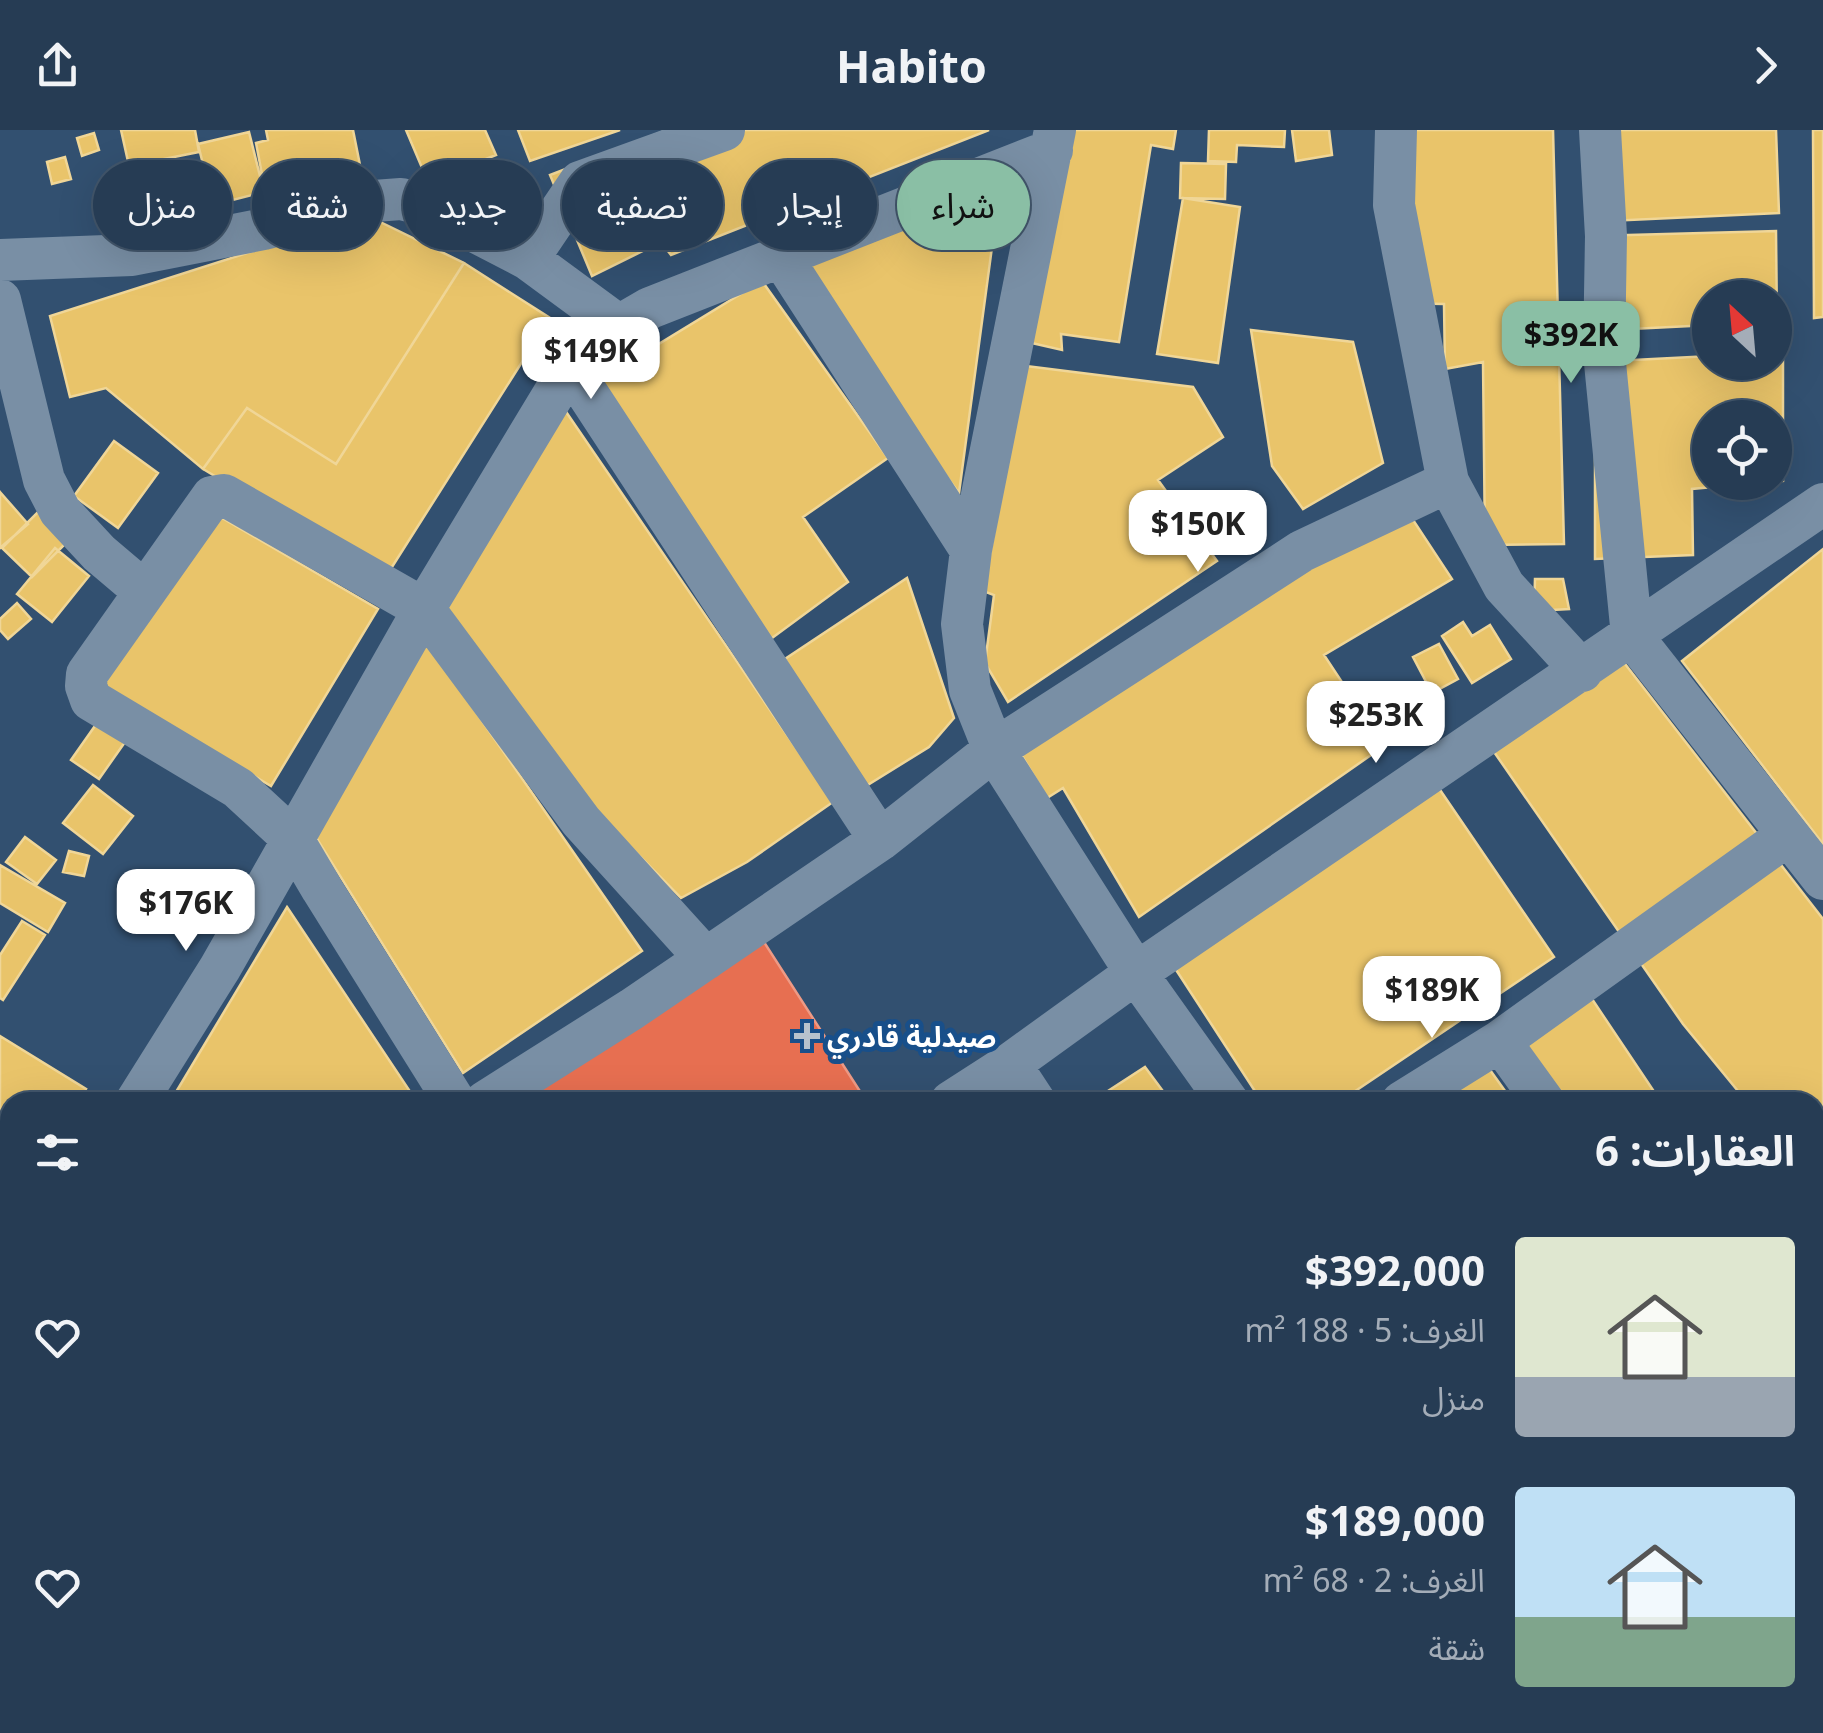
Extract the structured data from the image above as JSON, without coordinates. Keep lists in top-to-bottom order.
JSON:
{
  "places": {
    "health": ["صيدلية قادري"]
  },
  "north": "top left",
  "page": {
    "header": "Habito",
    "chip": [
      "شراء",
      "إيجار",
      "تصفية",
      "جديد",
      "شقة",
      "منزل"
    ],
    "price": [
      "$392K",
      "$149K",
      "$150K",
      "$253K",
      "$176K",
      "$189K"
    ],
    "heading": "العقارات: 6",
    "list": [
      {
        "name": "$392,000",
        "note": "الغرف: 5 · 188 m² · منزل"
      },
      {
        "name": "$189,000",
        "note": "الغرف: 2 · 68 m² · شقة"
      }
    ]
  }
}
